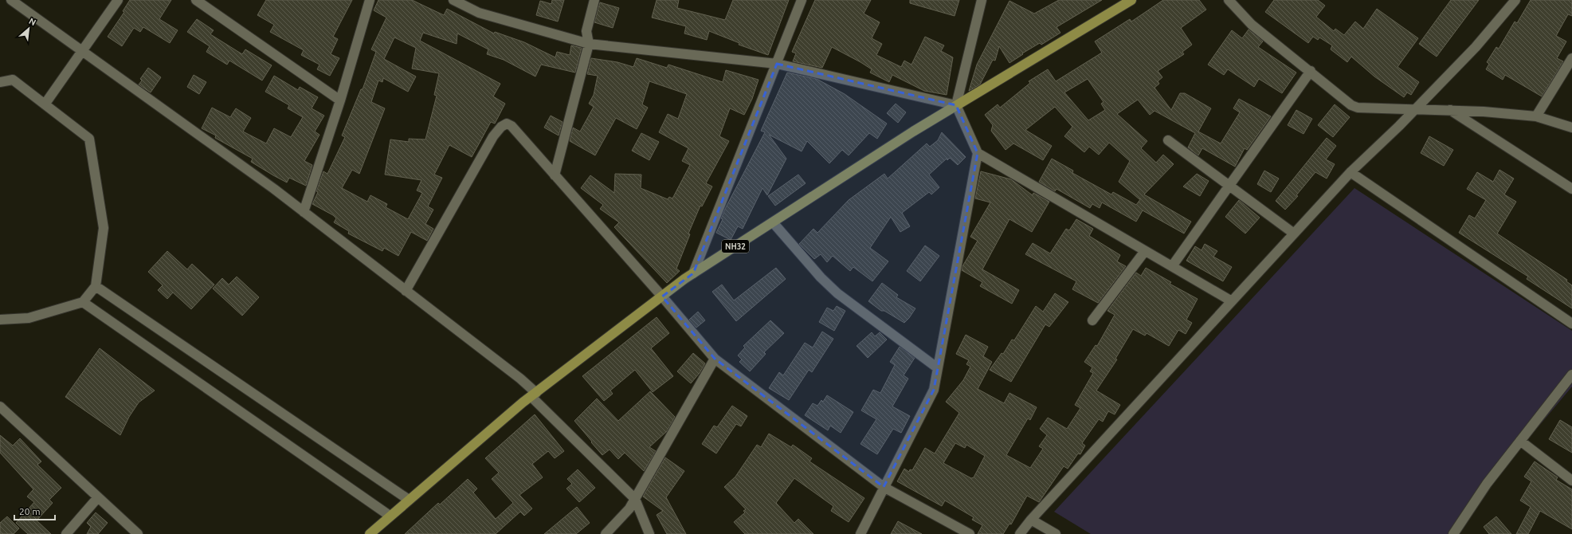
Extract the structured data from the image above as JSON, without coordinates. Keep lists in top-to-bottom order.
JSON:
{
  "streets": {
    "highway": ["NH32"]
  },
  "scale_bar": "20 m",
  "north": "top right"
}
